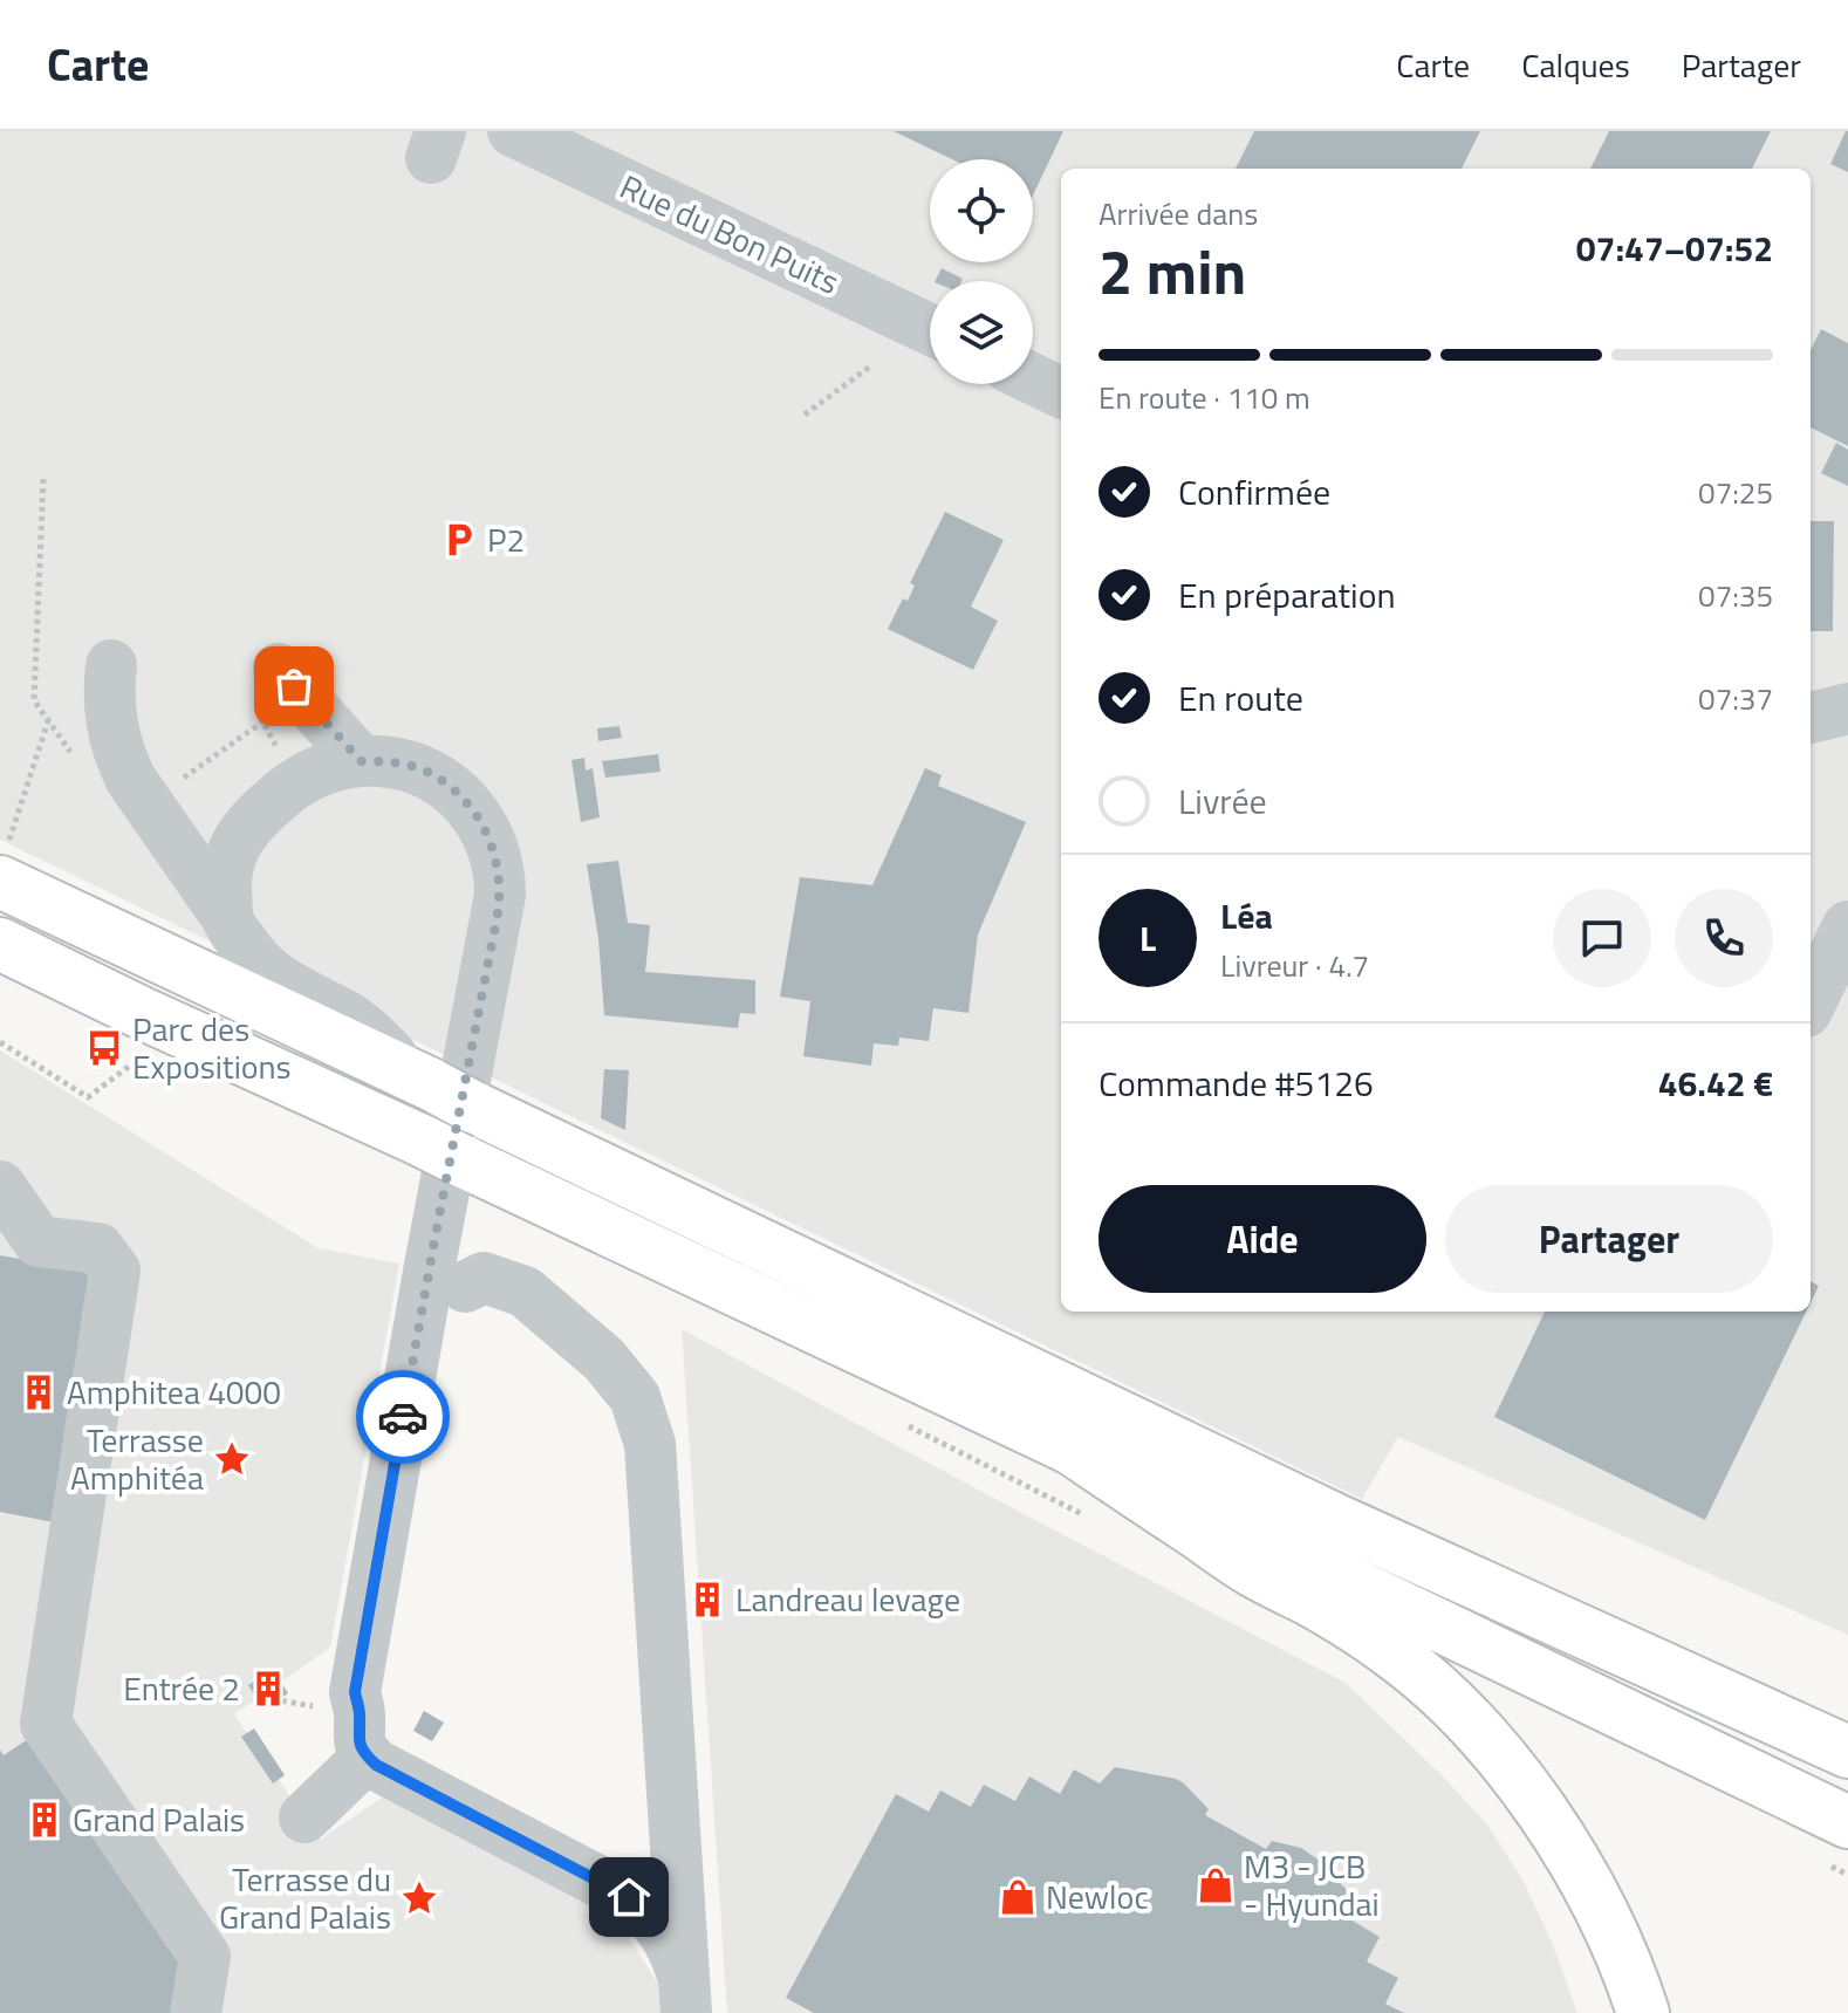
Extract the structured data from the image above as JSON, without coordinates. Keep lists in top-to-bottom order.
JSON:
{
  "streets": {
    "street": ["Rue du Bon Puits"]
  },
  "places": {
    "parking": ["P2"],
    "bus stop": ["Parc des Expositions"],
    "building": [
      "Amphitea 4000",
      "Landreau levage",
      "Entrée 2",
      "Grand Palais"
    ],
    "place": ["Terrasse Amphitéa", "Terrasse du Grand Palais"],
    "shop": ["M3 - JCB - Hyundai", "Newloc"]
  },
  "page": {
    "header": "Carte",
    "nav": ["Carte", "Calques", "Partager"],
    "heading": ["2 min", "Arrivée dans", "07:47–07:52"],
    "panel": [
      "Léa",
      "Livreur · 4.7",
      "Commande #5126",
      "46.42 €"
    ],
    "bar": "En route · 110 m",
    "list": [
      ["Confirmée", "07:25"],
      ["En préparation", "07:35"],
      ["En route", "07:37"],
      "Livrée"
    ],
    "round": "L",
    "buttons": ["Aide", "Partager"]
  }
}
